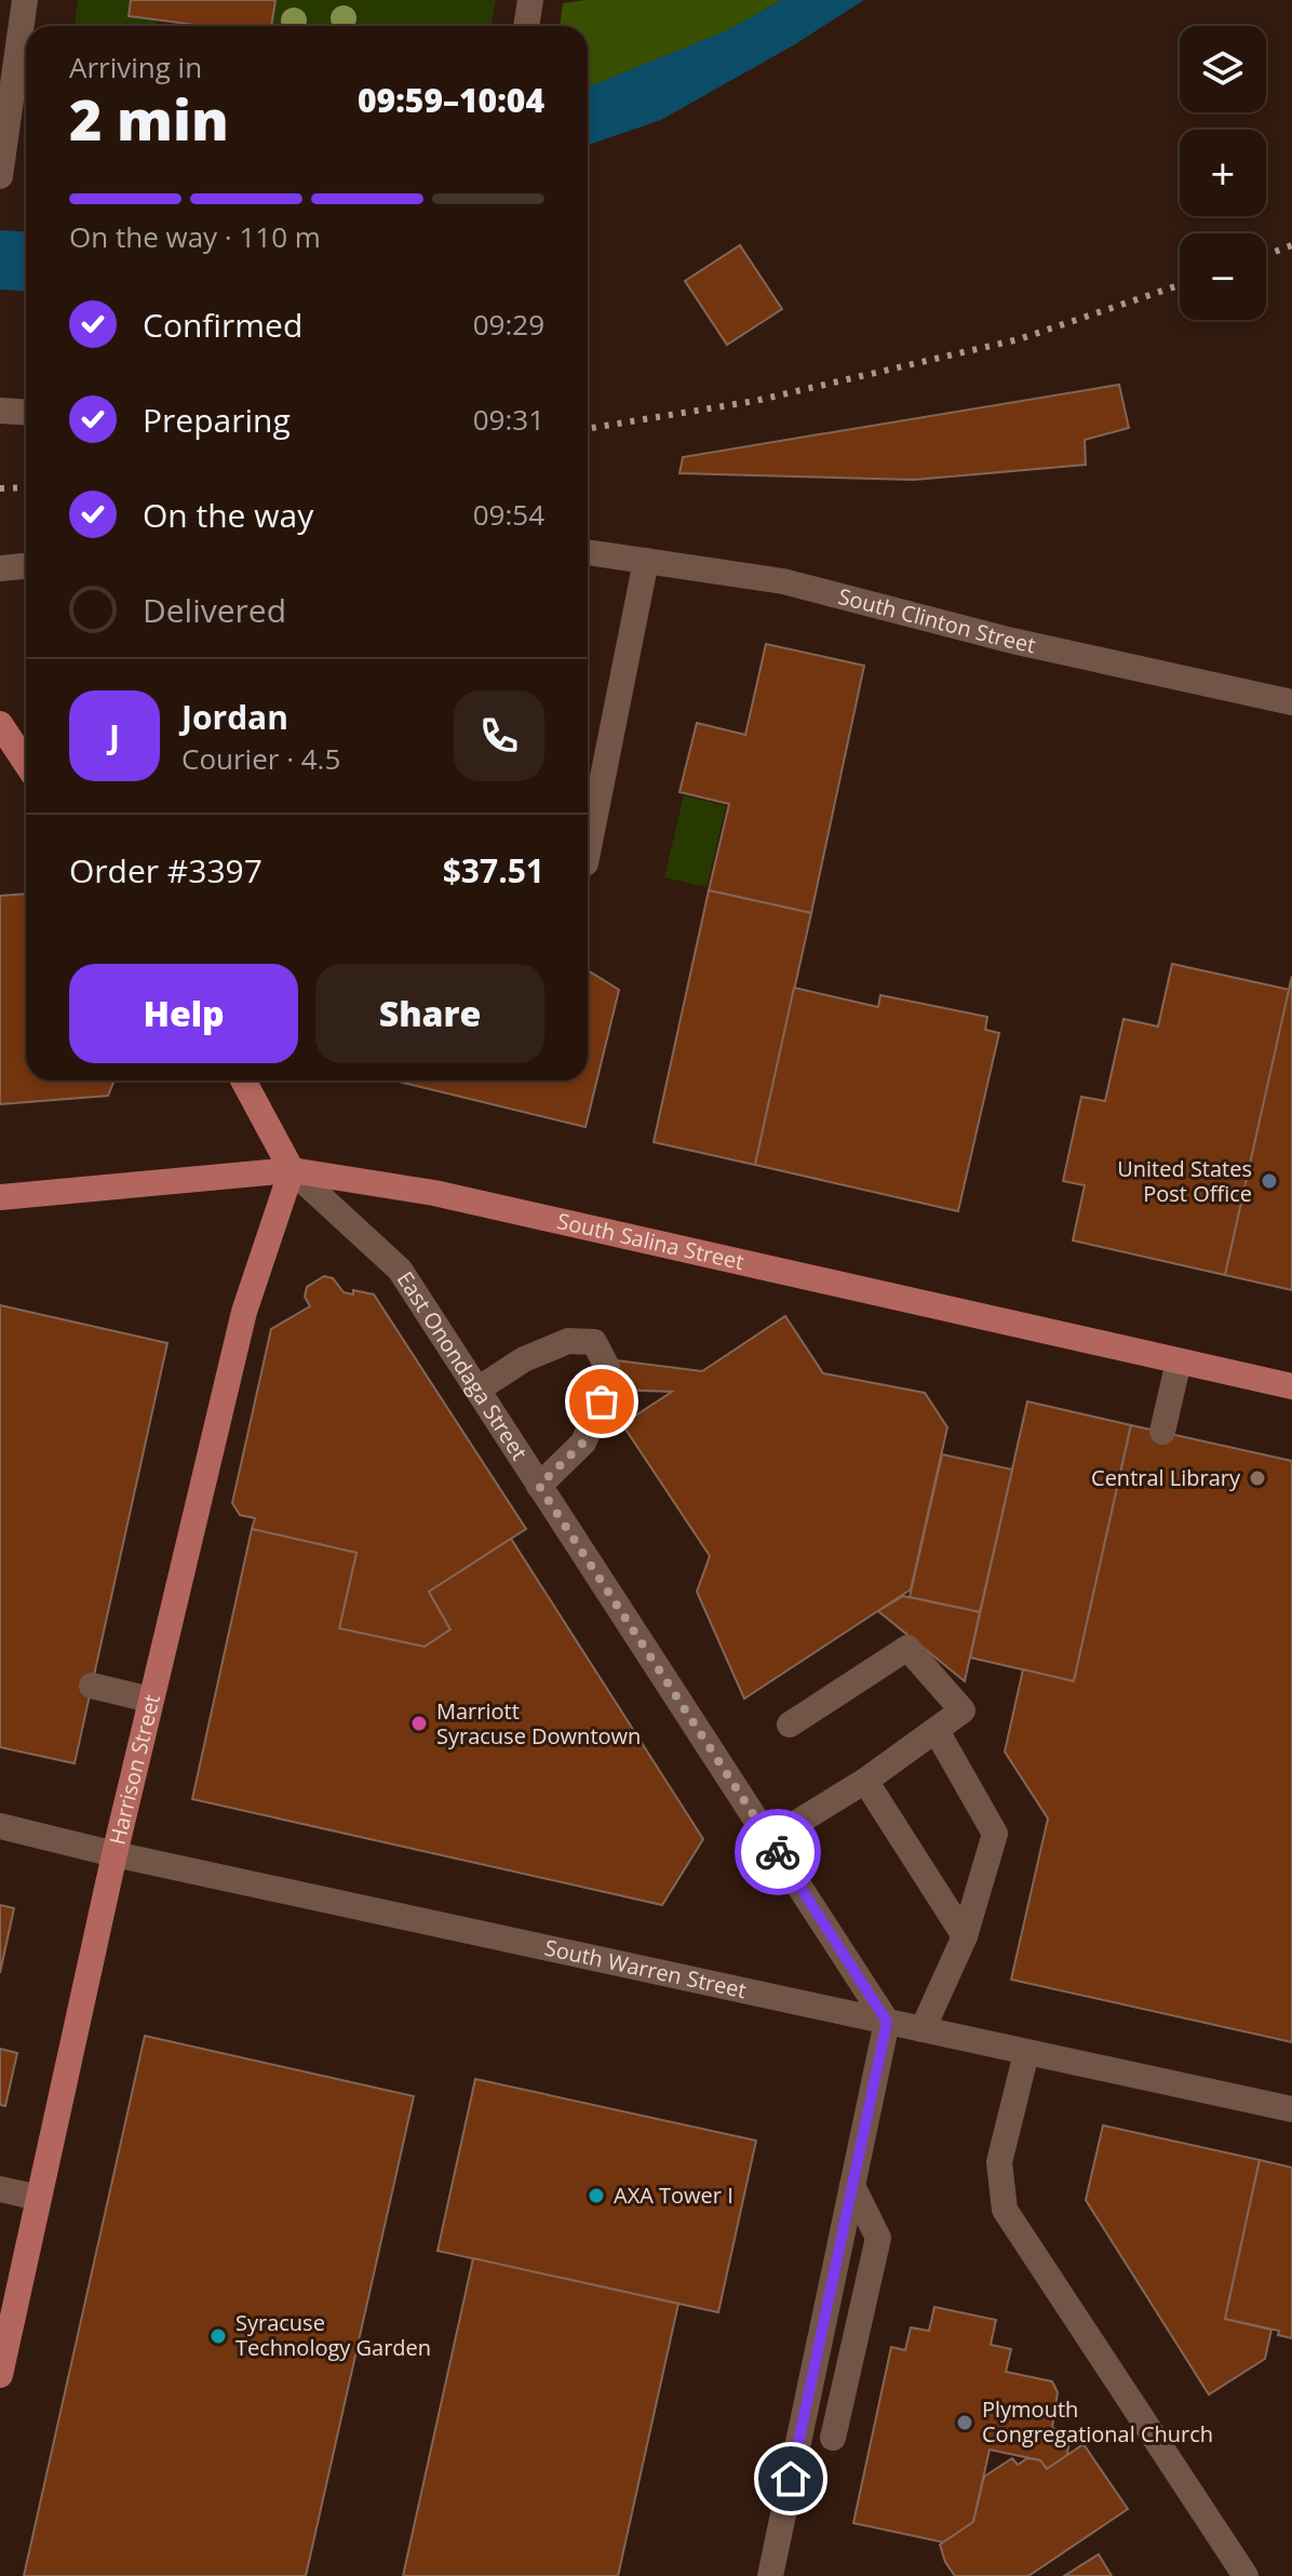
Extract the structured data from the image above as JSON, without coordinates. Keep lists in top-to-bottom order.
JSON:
{
  "streets": {
    "main road": ["South Salina Street", "Harrison Street"],
    "street": ["South Clinton Street", "East Onondaga Street", "South Warren Street"]
  },
  "crossings": [
    ["South Salina Street", "East Onondaga Street"],
    ["South Salina Street", "Harrison Street"],
    ["East Onondaga Street", "Harrison Street"],
    ["East Onondaga Street", "South Warren Street"],
    ["Harrison Street", "South Warren Street"]
  ],
  "places": [
    "United States Post Office",
    "Central Library",
    "Marriott Syracuse Downtown",
    "AXA Tower I",
    "Syracuse Technology Garden",
    "Plymouth Congregational Church"
  ],
  "page": {
    "map_buttons": ["+", "−"],
    "heading": ["2 min", "Arriving in", "09:59–10:04"],
    "panel": [
      "Jordan",
      "Courier · 4.5",
      "Order #3397",
      "$37.51"
    ],
    "bar": "On the way · 110 m",
    "list": [
      ["Confirmed", "09:29"],
      ["Preparing", "09:31"],
      ["On the way", "09:54"],
      "Delivered"
    ],
    "round": "J",
    "buttons": ["Help", "Share"]
  }
}
